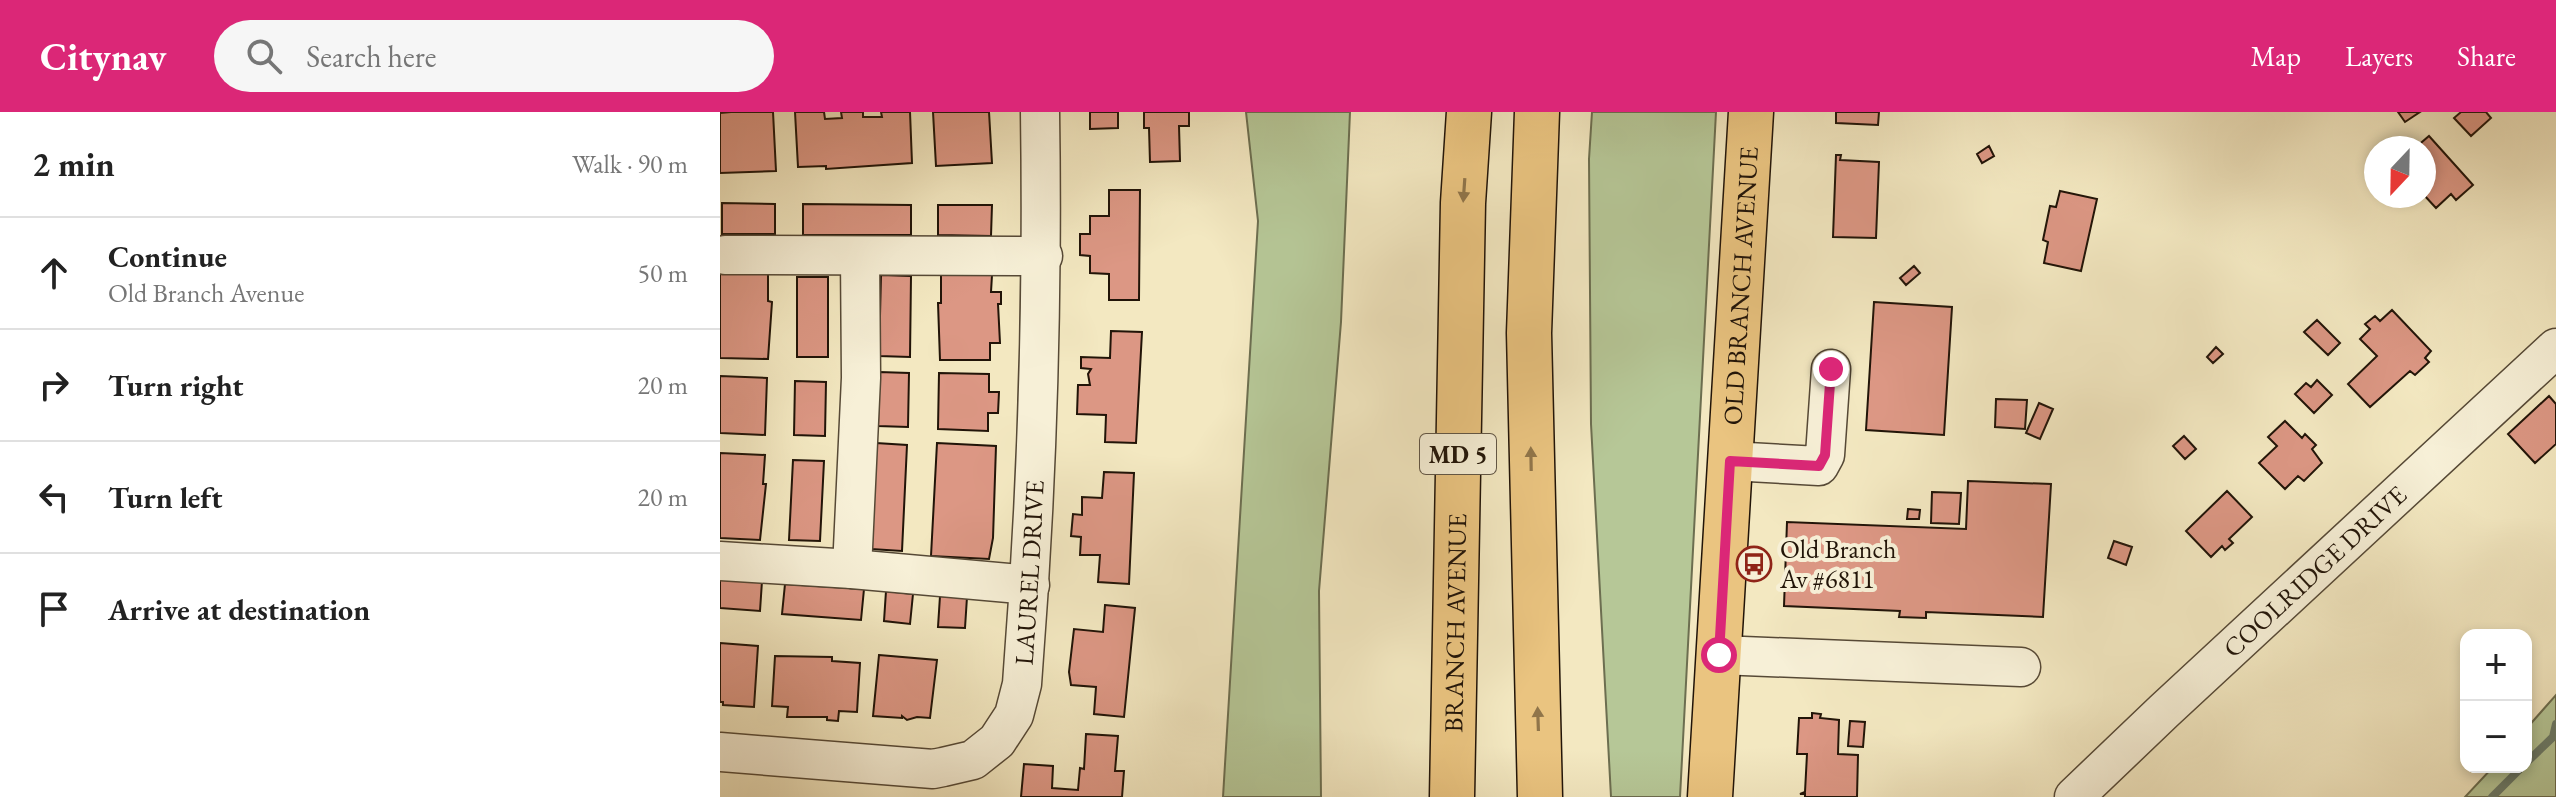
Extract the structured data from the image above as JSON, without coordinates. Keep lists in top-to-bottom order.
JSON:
{
  "streets": {
    "main road": ["OLD BRANCH AVENUE", "MD 5", "BRANCH AVENUE"],
    "street": ["COOLRIDGE DRIVE", "LAUREL DRIVE"]
  },
  "places": {
    "bus stop": ["Old Branch Av #6811"]
  },
  "north": "bottom",
  "page": {
    "header": "Citynav",
    "search": "Search here",
    "nav": ["Map", "Layers", "Share"],
    "heading": ["2 min", "Walk · 90 m"],
    "list": [
      ["Continue", "Old Branch Avenue", "50 m"],
      ["Turn right", "20 m"],
      ["Turn left", "20 m"],
      "Arrive at destination"
    ],
    "map_buttons": ["+", "−"]
  }
}
